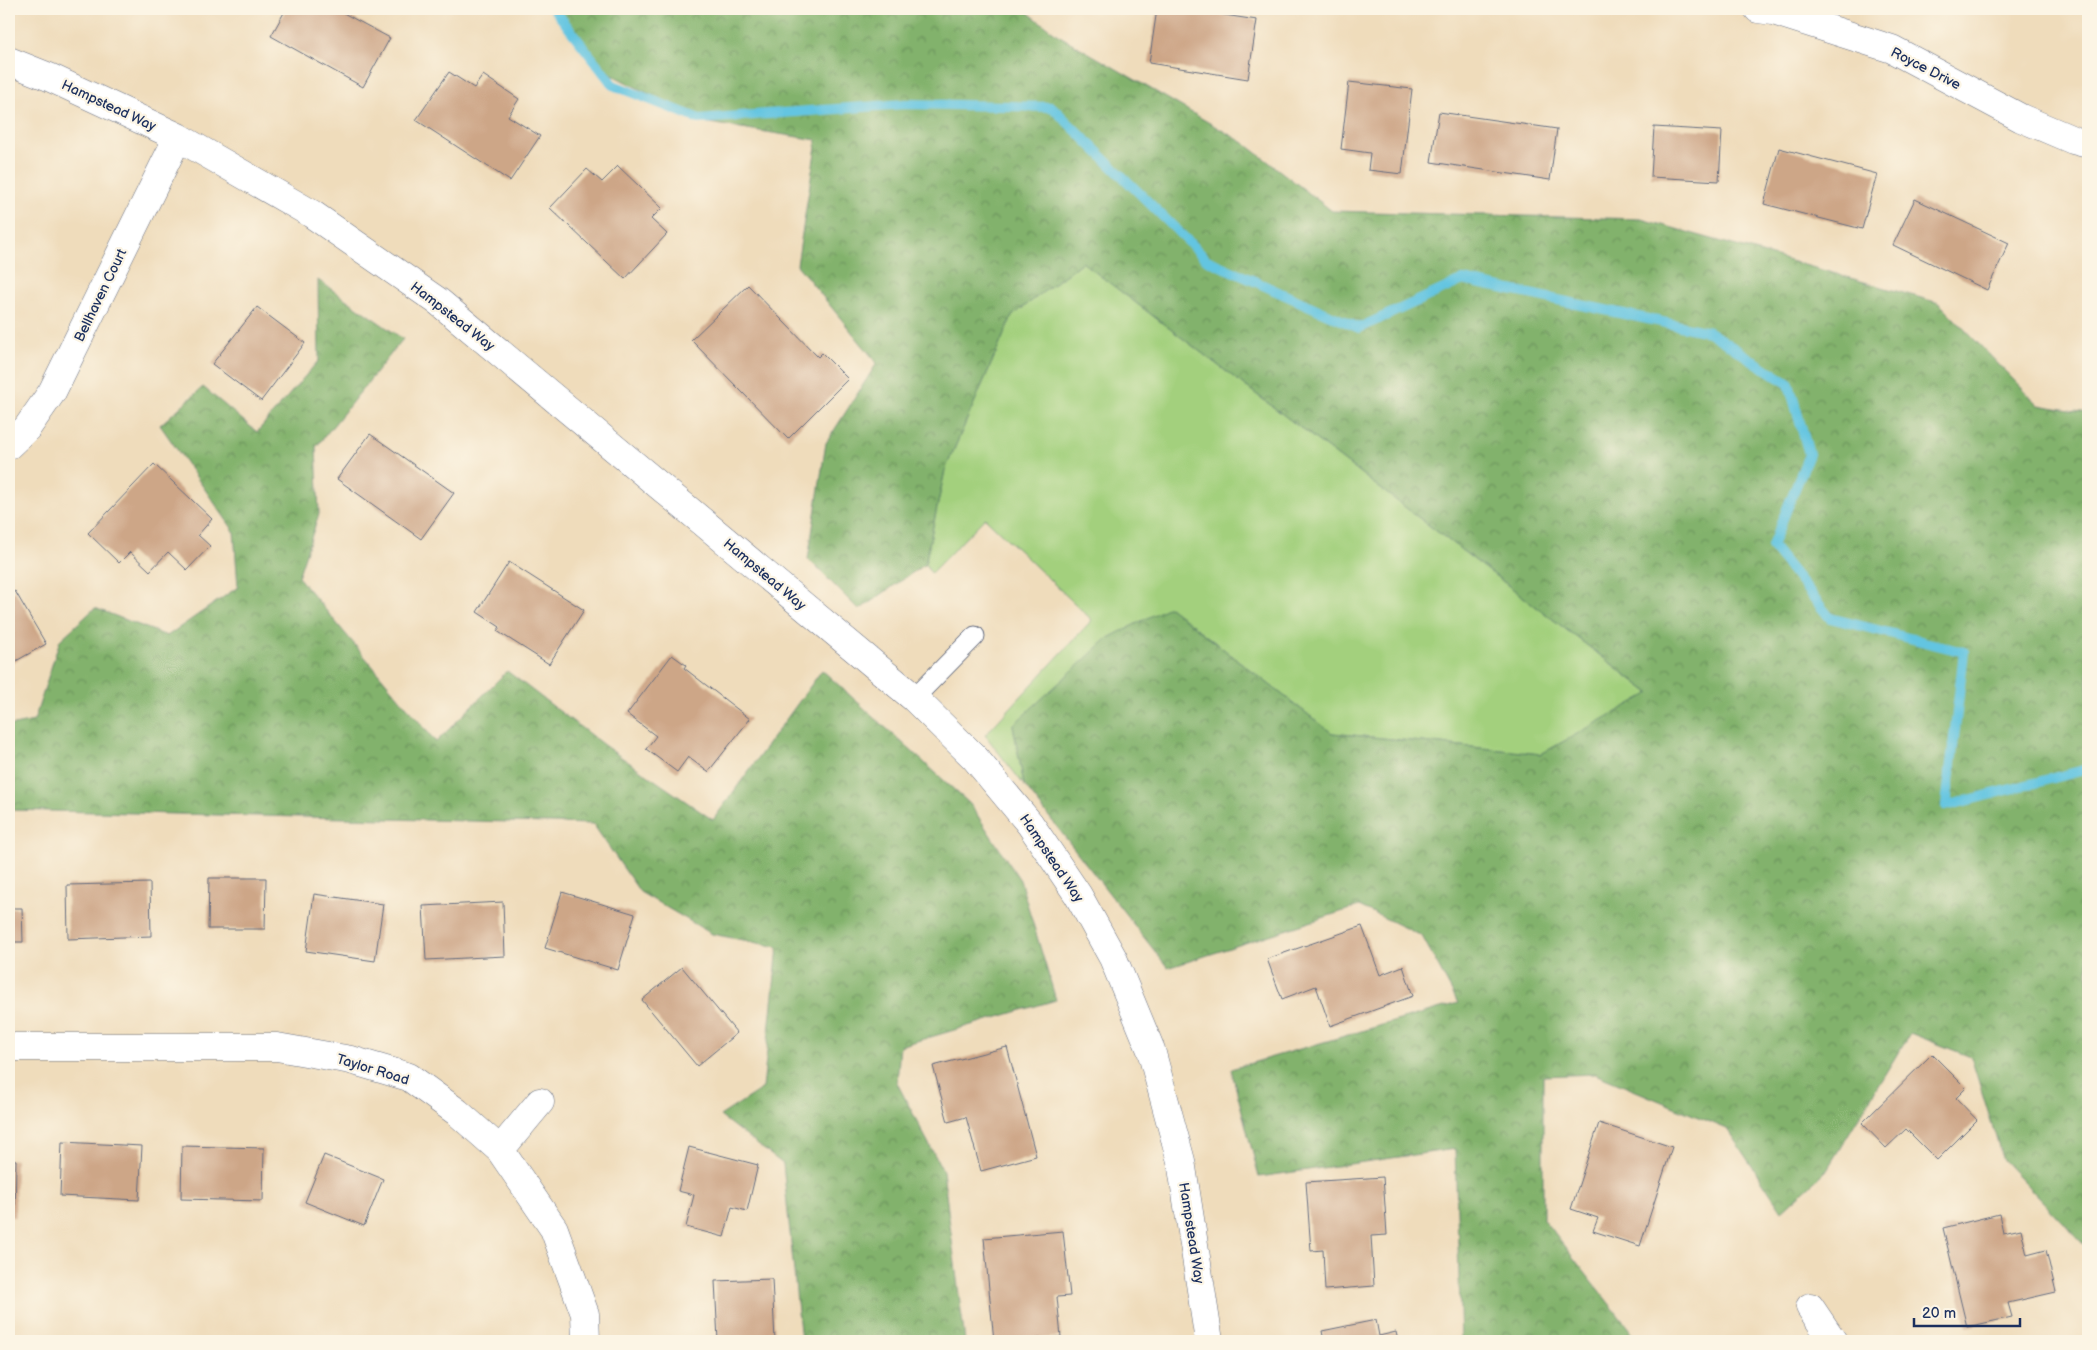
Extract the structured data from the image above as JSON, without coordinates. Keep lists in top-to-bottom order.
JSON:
{
  "streets": {
    "street": [
      "Royce Drive",
      "Hampstead Way",
      "Bellhaven Court",
      "Taylor Road"
    ]
  },
  "crossings": [
    ["Hampstead Way", "Bellhaven Court"]
  ],
  "scale_bar": "20 m"
}
